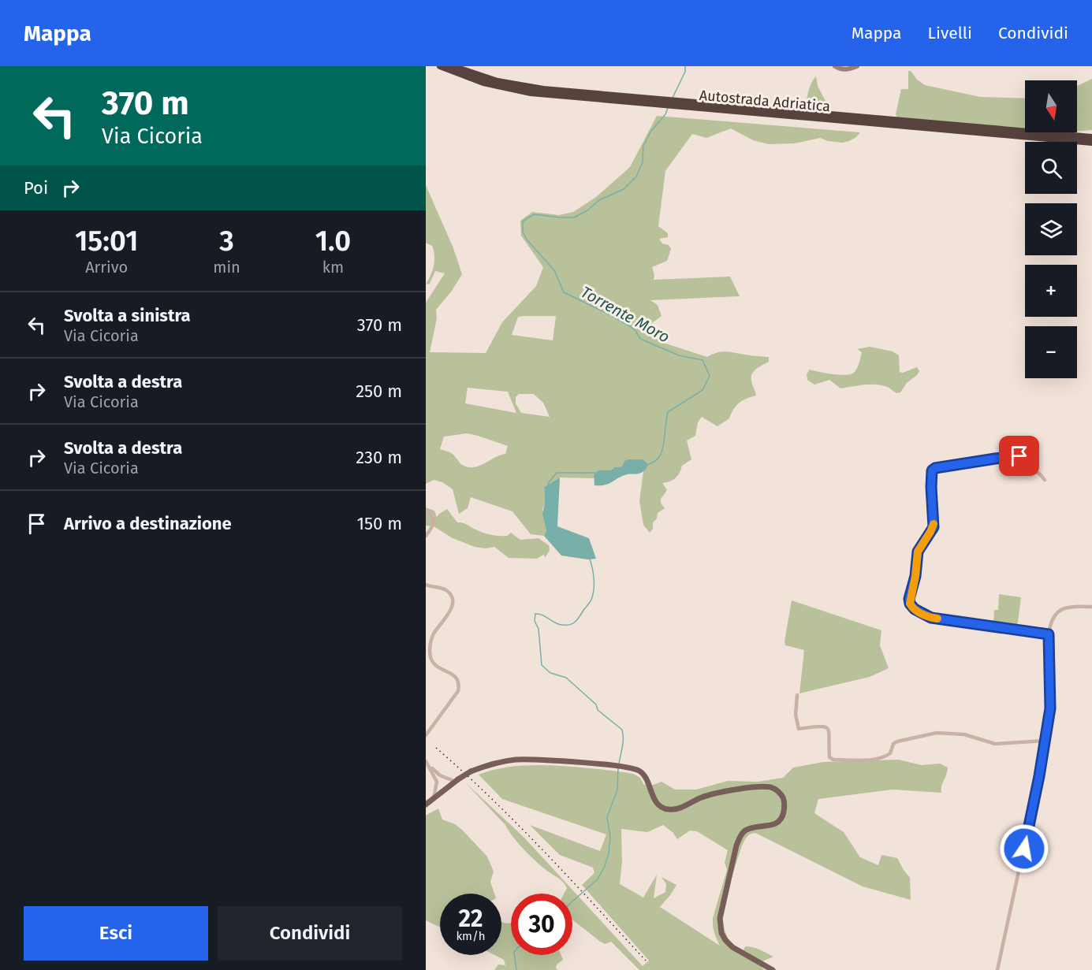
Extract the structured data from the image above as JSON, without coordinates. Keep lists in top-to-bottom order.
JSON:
{
  "streets": {
    "highway": ["Autostrada Adriatica"]
  },
  "water": ["Torrente Moro"],
  "north": "bottom",
  "page": {
    "header": "Mappa",
    "nav": ["Mappa", "Livelli", "Condividi"],
    "turn": ["370 m", "Via Cicoria"],
    "map_buttons": ["+", "−"],
    "then": "Poi",
    "eta": [
      "15:01",
      "Arrivo",
      "3",
      "min",
      "1.0",
      "km"
    ],
    "list": [
      {
        "name": "Svolta a sinistra",
        "note": "Via Cicoria",
        "value": "370 m"
      },
      {
        "name": "Svolta a destra",
        "note": "Via Cicoria",
        "value": "250 m"
      },
      {
        "name": "Svolta a destra",
        "note": "Via Cicoria",
        "value": "230 m"
      },
      {
        "name": "Arrivo a destinazione",
        "value": "150 m"
      }
    ],
    "speed": "22 km/h",
    "limit": "30",
    "buttons": ["Esci", "Condividi"]
  }
}
